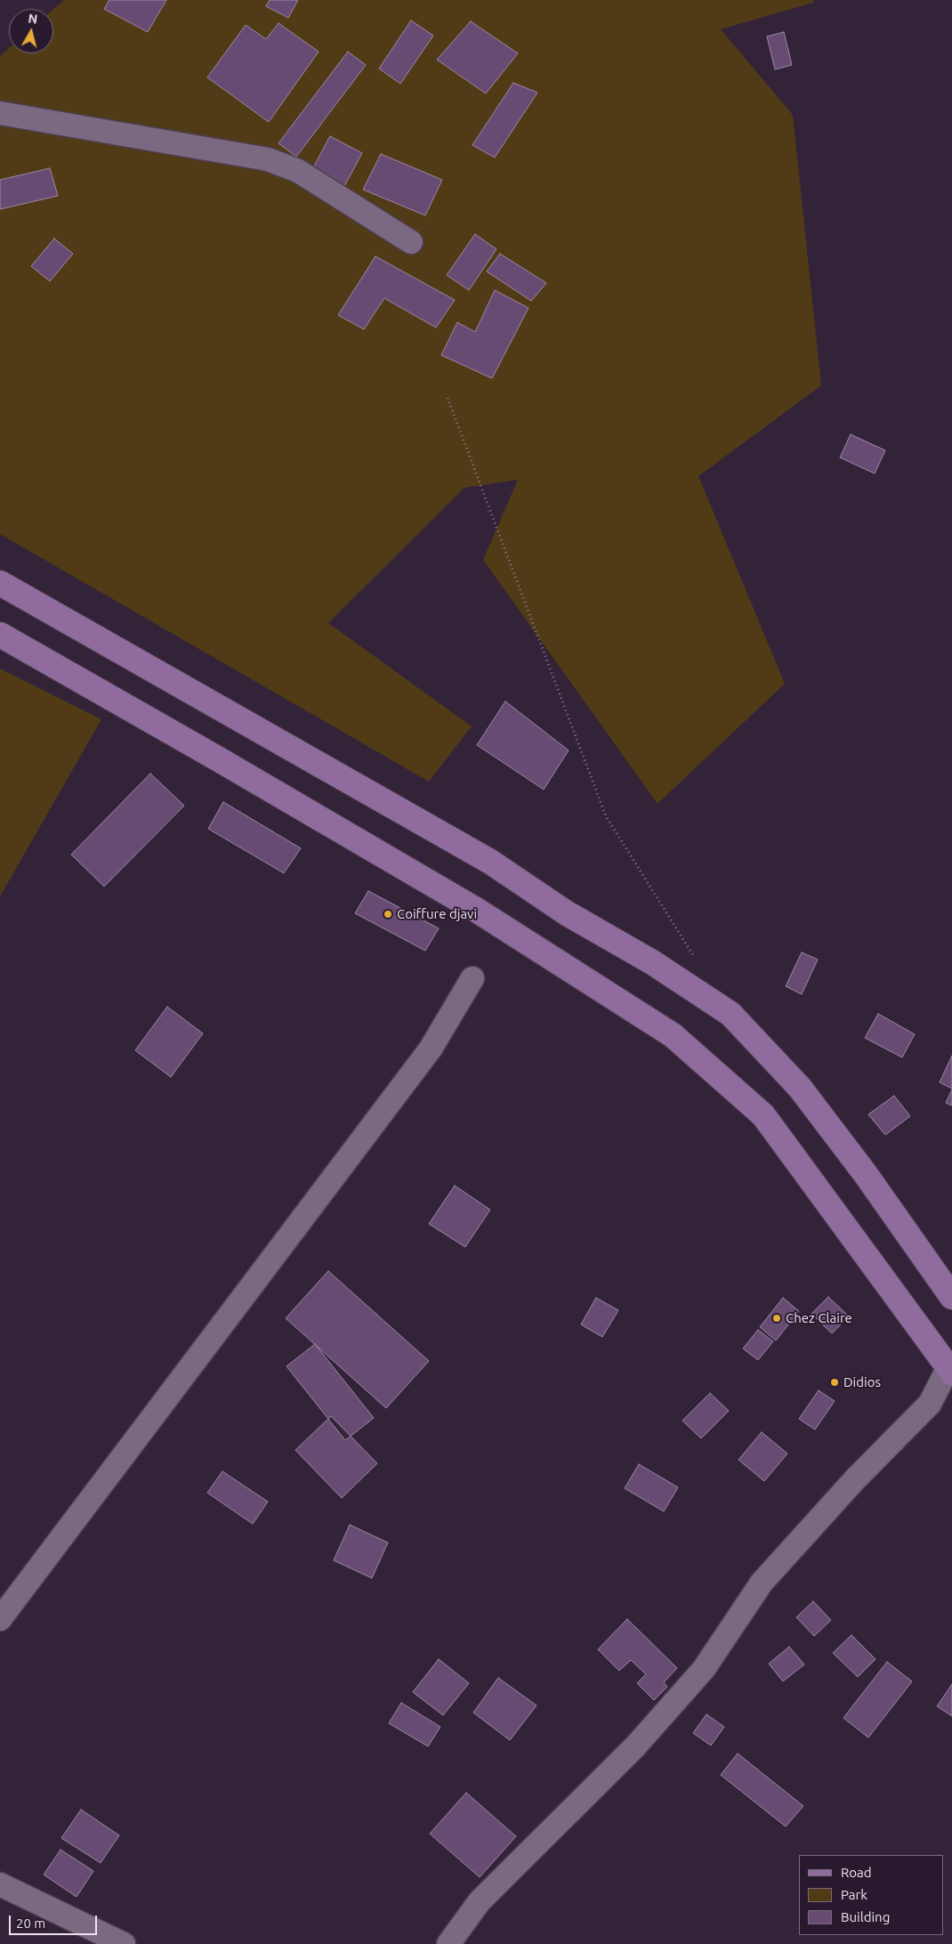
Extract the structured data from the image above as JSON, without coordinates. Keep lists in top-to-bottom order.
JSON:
{
  "places": ["Coiffure djavi", "Chez Claire", "Didios"],
  "legend": ["Road", "Park", "Building"],
  "scale_bar": "20 m",
  "north": "top"
}
